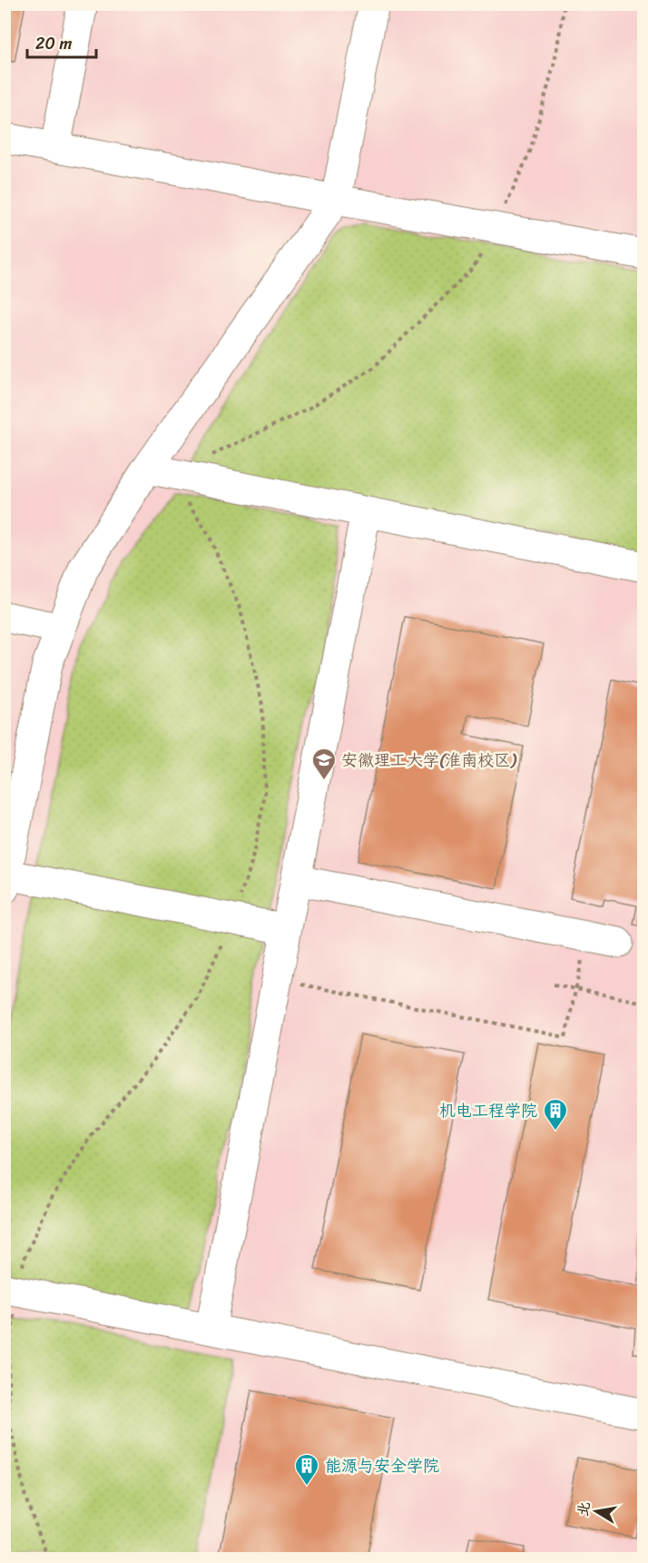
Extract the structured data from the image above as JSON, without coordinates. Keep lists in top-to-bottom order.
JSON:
{
  "places": {
    "school or university": ["安徽理工大学(淮南校区)"],
    "building": ["机电工程学院", "能源与安全学院"]
  },
  "scale_bar": "20 m",
  "north": "left"
}
